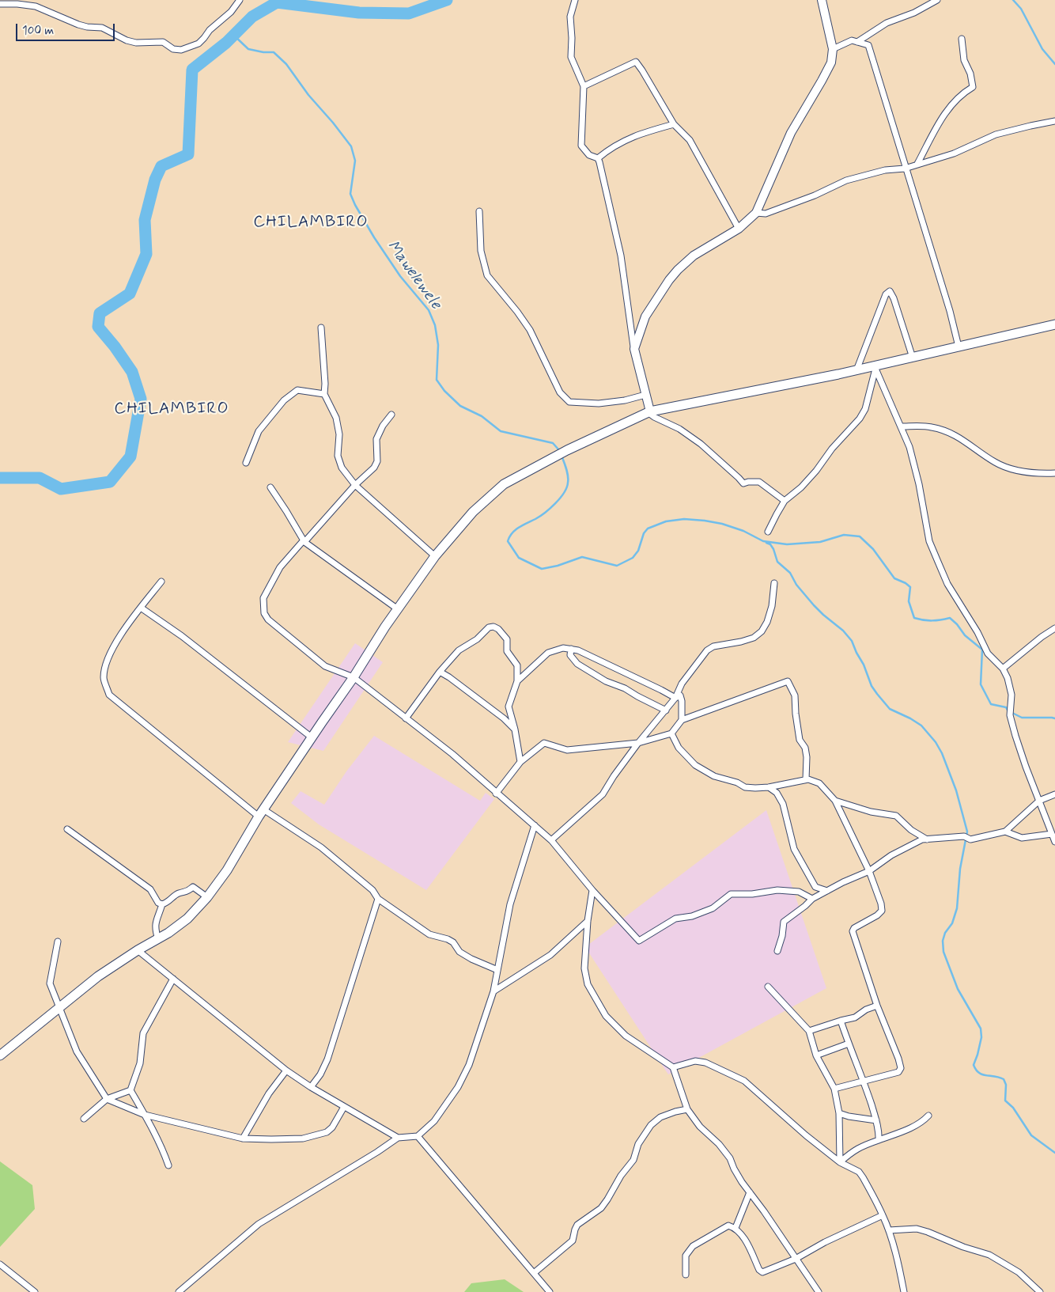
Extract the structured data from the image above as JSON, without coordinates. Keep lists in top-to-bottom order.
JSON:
{
  "districts": ["CHILAMBIRO", "CHILAMBIRO"],
  "water": ["Mawelewele"],
  "scale_bar": "100 m"
}
